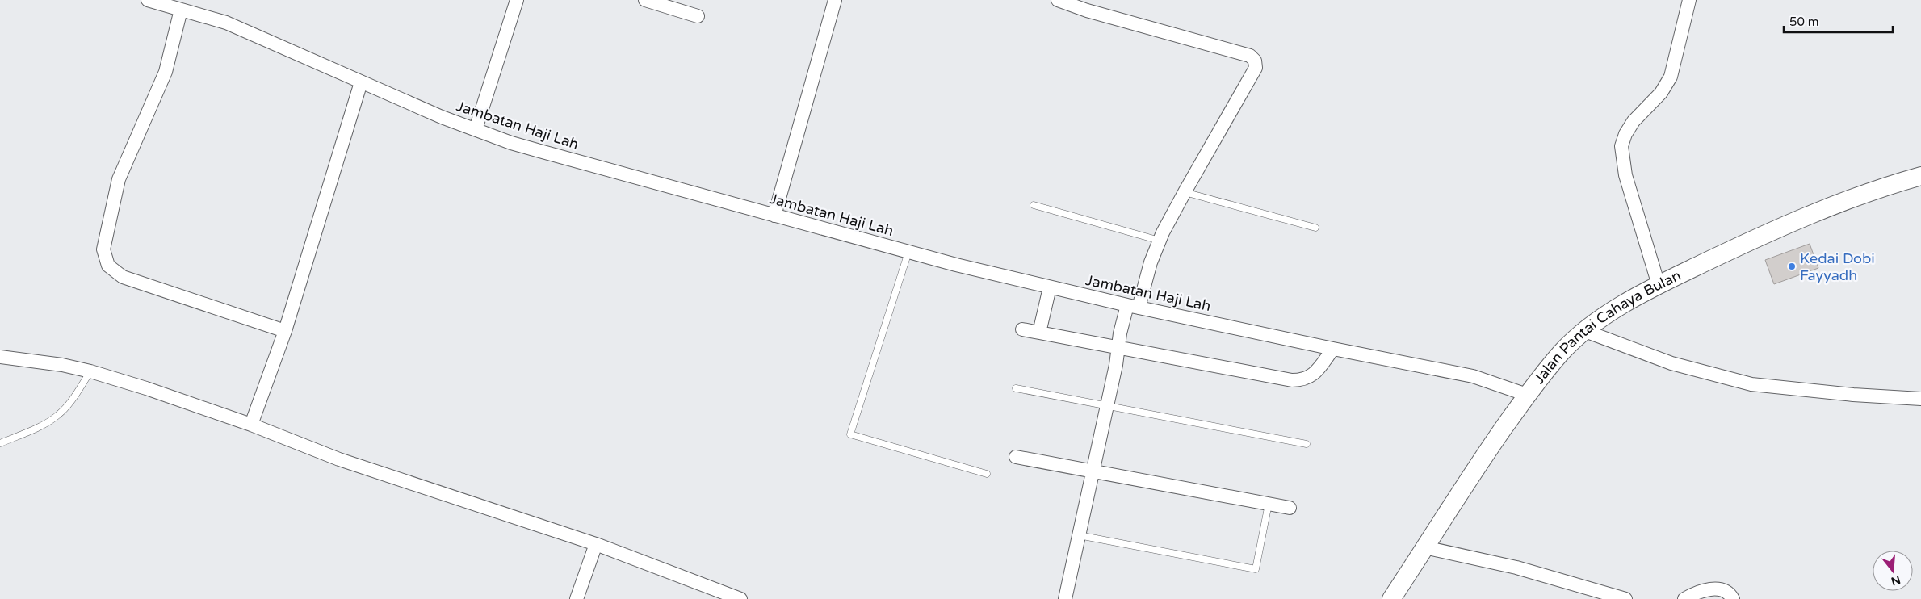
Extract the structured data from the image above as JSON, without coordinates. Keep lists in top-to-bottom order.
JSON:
{
  "streets": {
    "street": ["Jambatan Haji Lah", "Jalan Pantai Cahaya Bulan"]
  },
  "crossings": [
    ["Jambatan Haji Lah", "Jalan Pantai Cahaya Bulan"]
  ],
  "places": ["Kedai Dobi Fayyadh"],
  "scale_bar": "50 m",
  "north": "bottom"
}
